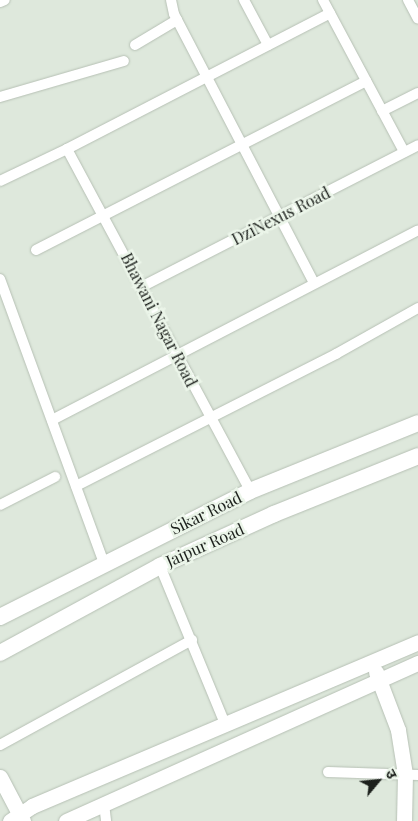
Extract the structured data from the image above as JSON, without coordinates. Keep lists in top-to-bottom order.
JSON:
{
  "streets": {
    "main road": ["Sikar Road", "Jaipur Road"],
    "street": ["DziNexus Road", "Bhawani Nagar Road"]
  },
  "crossings": [
    ["DziNexus Road", "Bhawani Nagar Road"],
    ["Bhawani Nagar Road", "Sikar Road"]
  ],
  "north": "top right"
}
